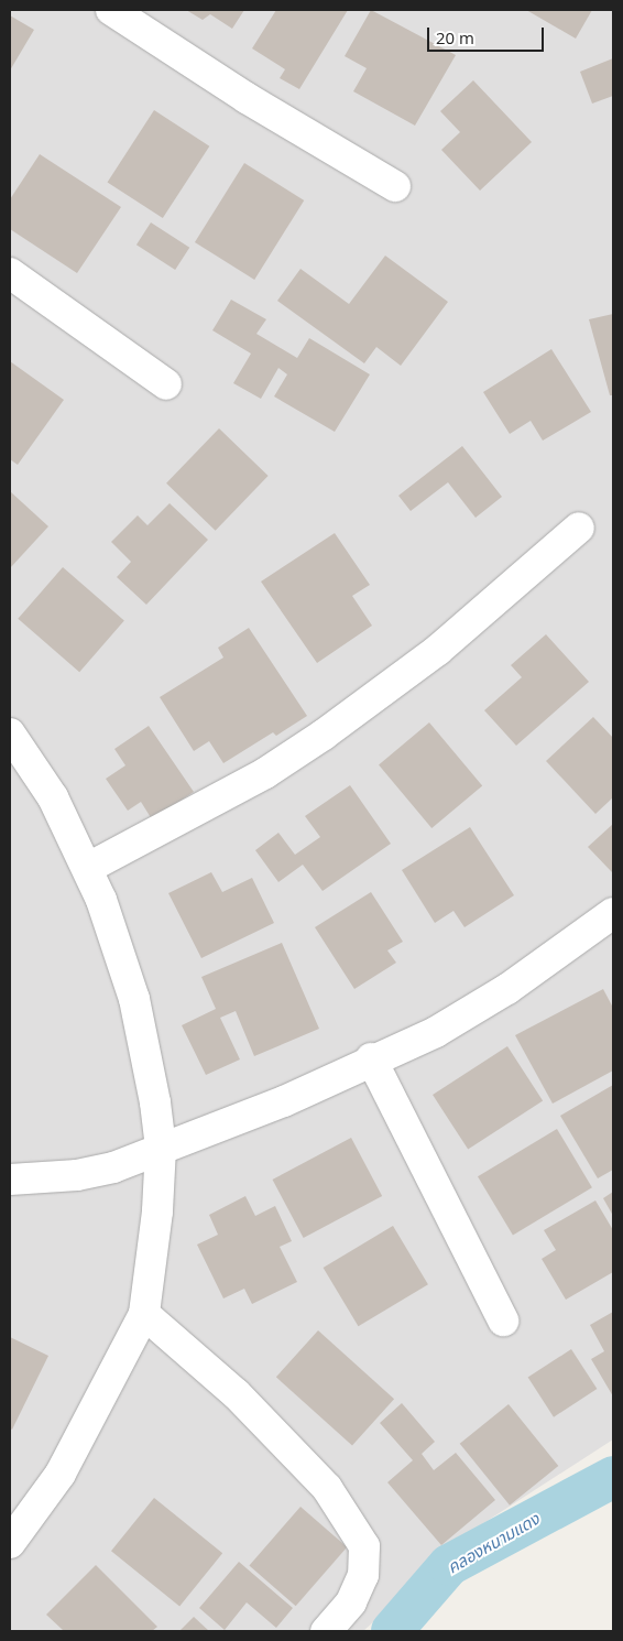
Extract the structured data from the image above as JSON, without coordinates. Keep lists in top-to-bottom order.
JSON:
{
  "water": ["คลองหนามแดง"],
  "scale_bar": "20 m"
}
